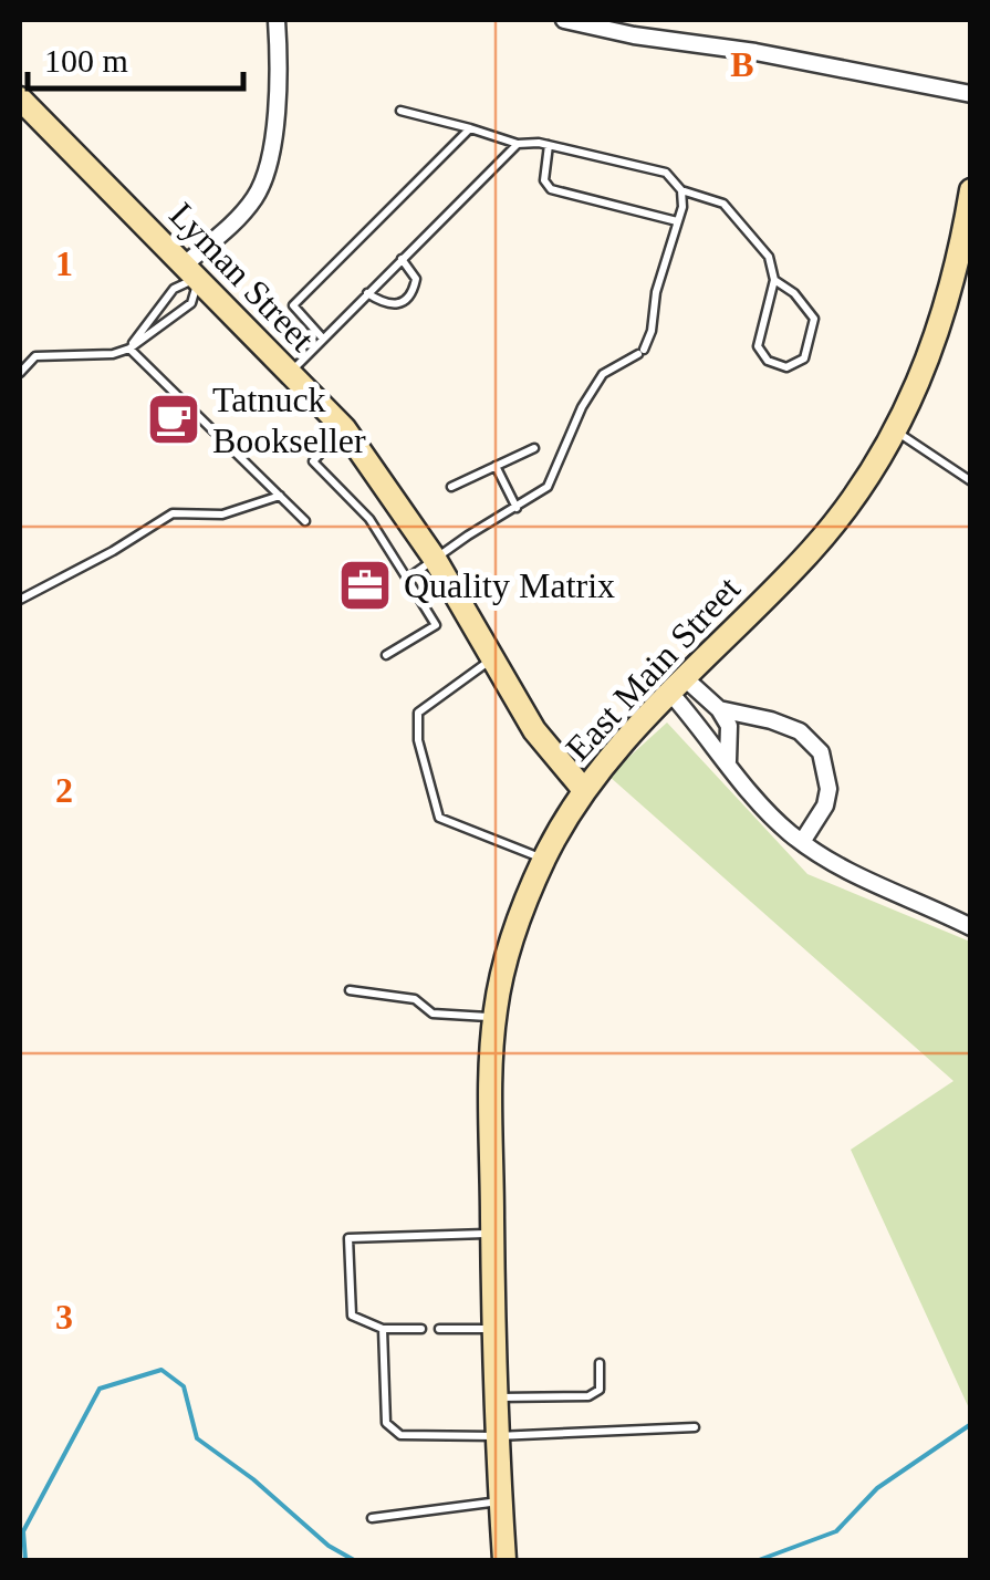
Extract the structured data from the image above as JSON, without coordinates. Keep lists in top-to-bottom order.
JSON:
{
  "streets": {
    "main road": ["Lyman Street", "East Main Street"]
  },
  "crossings": [
    ["Lyman Street", "East Main Street"]
  ],
  "places": {
    "cafe": ["Tatnuck Bookseller"],
    "office": ["Quality Matrix"]
  },
  "scale_bar": "100 m",
  "grid": {
    "columns": ["B"],
    "rows": ["1", "2", "3"]
  }
}
